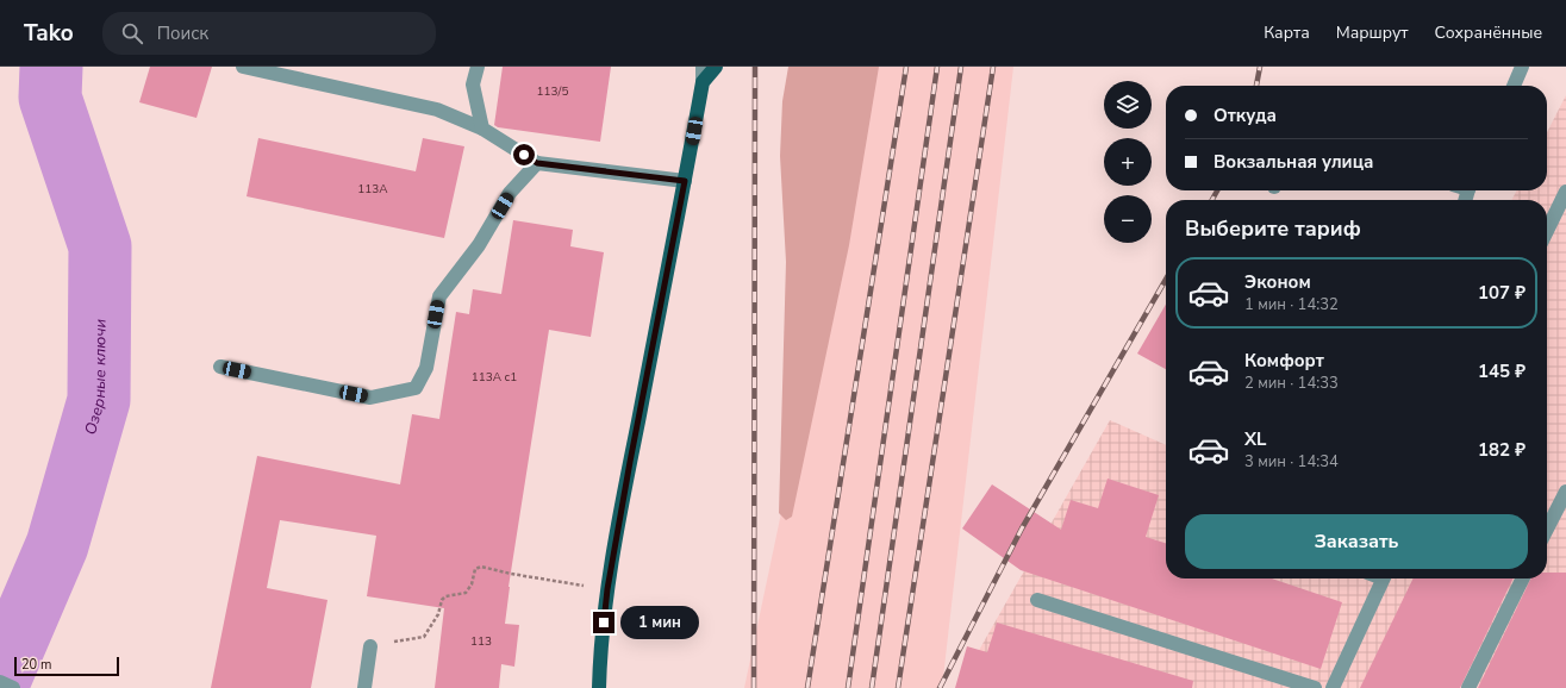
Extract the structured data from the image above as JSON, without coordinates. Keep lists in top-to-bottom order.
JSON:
{
  "water": ["Озерные ключи"],
  "house_numbers": [
    "113/5",
    "113А",
    "113А с1",
    "113"
  ],
  "scale_bar": "20 m",
  "page": {
    "header": "Tako",
    "search": "Поиск",
    "nav": ["Карта", "Маршрут", "Сохранённые"],
    "map_buttons": ["+", "−"],
    "banner": ["Откуда", "Вокзальная улица"],
    "heading": "Выберите тариф",
    "list": [
      {
        "name": "Эконом",
        "note": "1 мин · 14:32",
        "value": "107 ₽"
      },
      {
        "name": "Комфорт",
        "note": "2 мин · 14:33",
        "value": "145 ₽"
      },
      {
        "name": "XL",
        "note": "3 мин · 14:34",
        "value": "182 ₽"
      }
    ],
    "buttons": "Заказать",
    "bubble": "1 мин",
    "scale": "20 m"
  }
}
